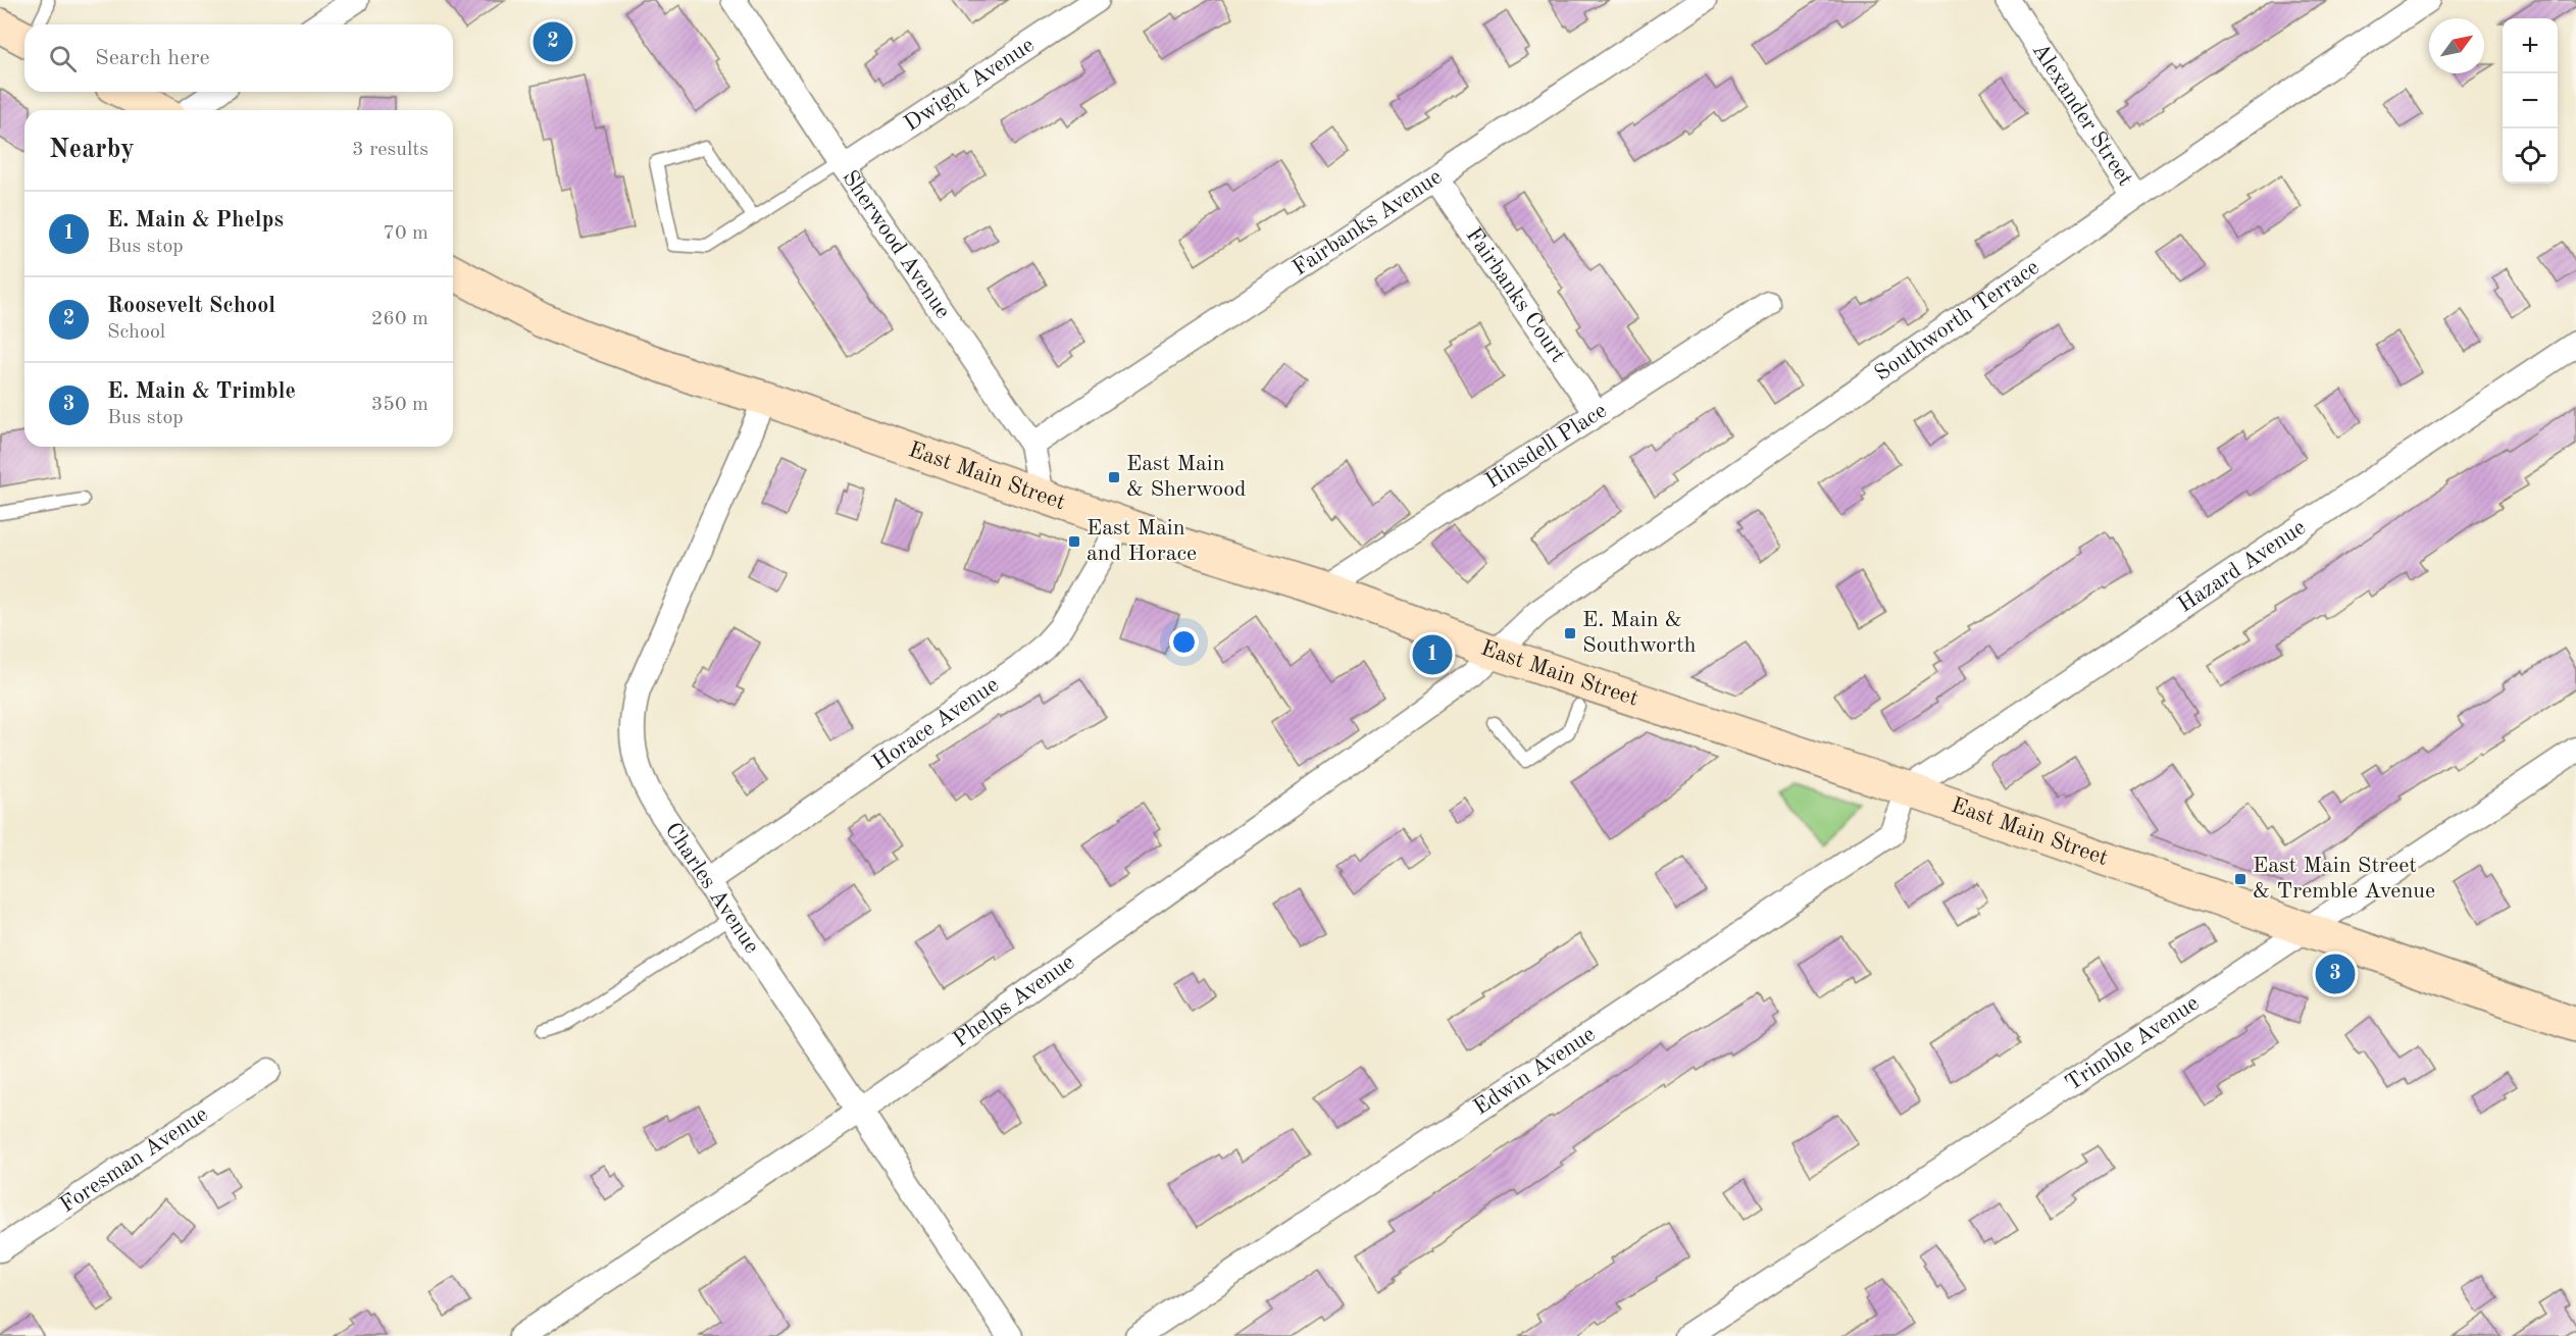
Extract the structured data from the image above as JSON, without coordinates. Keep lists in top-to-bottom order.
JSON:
{
  "streets": {
    "street": [
      "Dwight Avenue",
      "Alexander Street",
      "Fairbanks Avenue",
      "Sherwood Avenue",
      "Fairbanks Court",
      "Southworth Terrace",
      "Hinsdell Place",
      "East Main Street",
      "Hazard Avenue",
      "Horace Avenue",
      "Charles Avenue",
      "Phelps Avenue",
      "Trimble Avenue",
      "Edwin Avenue",
      "Foresman Avenue"
    ]
  },
  "crossings": [
    ["Dwight Avenue", "Sherwood Avenue"],
    ["Alexander Street", "Southworth Terrace"],
    ["Fairbanks Avenue", "Sherwood Avenue"],
    ["Fairbanks Avenue", "Fairbanks Court"],
    ["Sherwood Avenue", "East Main Street"],
    ["Fairbanks Court", "Hinsdell Place"],
    ["Southworth Terrace", "East Main Street"],
    ["Southworth Terrace", "Phelps Avenue"],
    ["Hinsdell Place", "East Main Street"],
    ["East Main Street", "Hazard Avenue"],
    ["East Main Street", "Horace Avenue"],
    ["East Main Street", "Charles Avenue"],
    ["East Main Street", "Phelps Avenue"],
    ["East Main Street", "Trimble Avenue"],
    ["East Main Street", "Edwin Avenue"],
    ["Hazard Avenue", "Edwin Avenue"],
    ["Horace Avenue", "Charles Avenue"],
    ["Charles Avenue", "Phelps Avenue"]
  ],
  "places": {
    "transit": [
      "East Main & Sherwood",
      "East Main and Horace",
      "E. Main & Southworth",
      "East Main Street & Tremble Avenue"
    ]
  },
  "north": "top right",
  "page": {
    "map_buttons": ["+", "−"],
    "pins": ["2", "1", "3"],
    "search": "Search here",
    "heading": ["Nearby", "3 results"],
    "list": [
      {
        "mark": "1",
        "name": "E. Main & Phelps",
        "note": "Bus stop",
        "value": "70 m"
      },
      {
        "mark": "2",
        "name": "Roosevelt School",
        "note": "School",
        "value": "260 m"
      },
      {
        "mark": "3",
        "name": "E. Main & Trimble",
        "note": "Bus stop",
        "value": "350 m"
      }
    ]
  }
}
